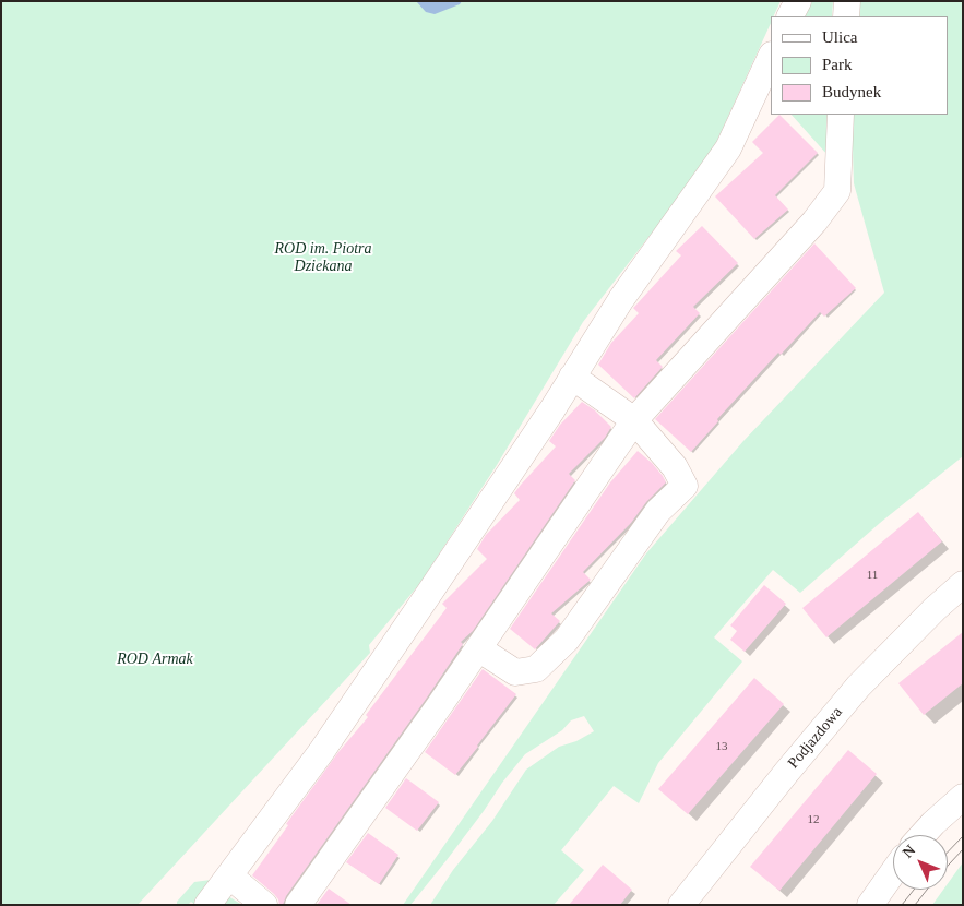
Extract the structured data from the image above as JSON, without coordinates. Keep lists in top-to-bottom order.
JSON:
{
  "streets": {
    "street": ["Podjazdowa"]
  },
  "parks": ["ROD im. Piotra Dziekana", "ROD Armak"],
  "house_numbers": ["11", "13", "12"],
  "legend": ["Ulica", "Park", "Budynek"],
  "north": "top left"
}
